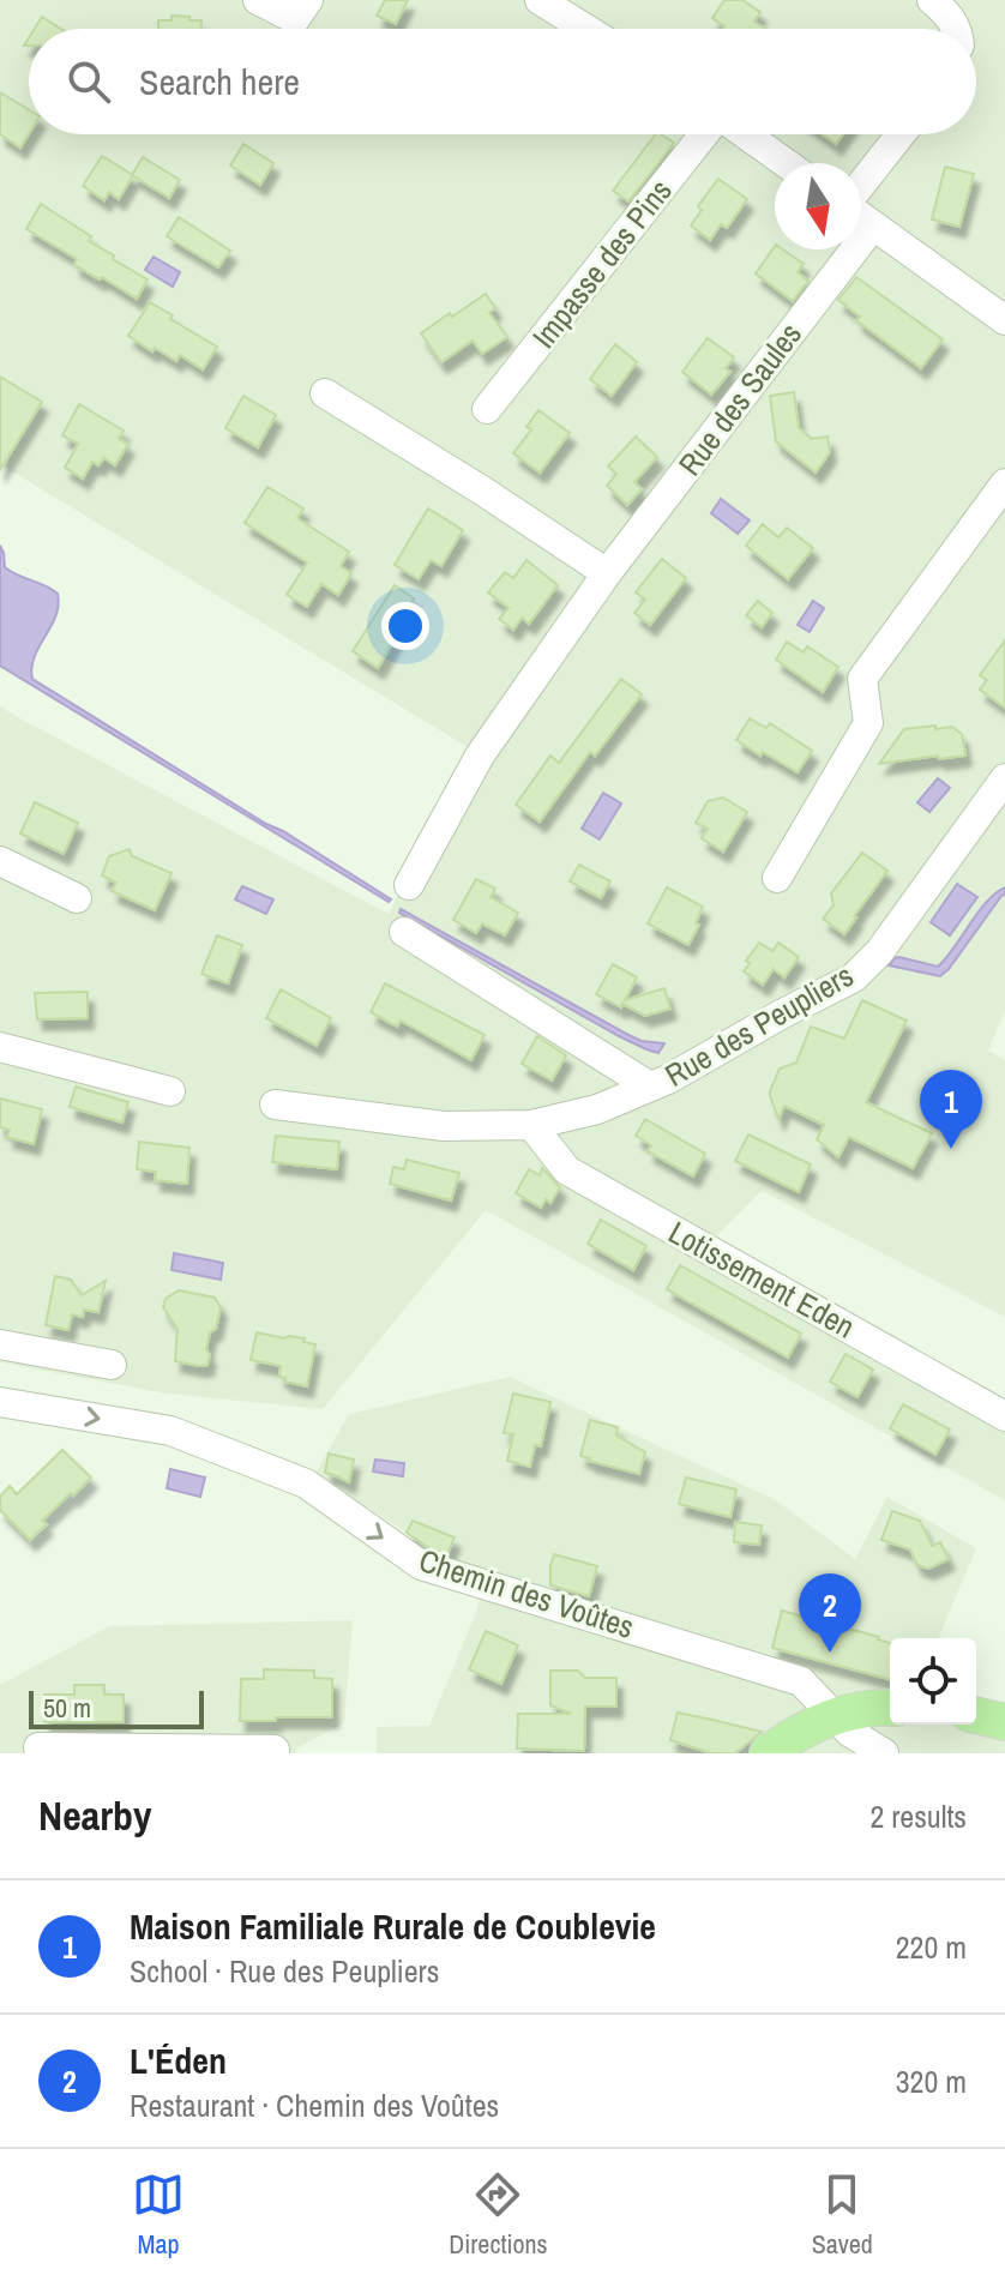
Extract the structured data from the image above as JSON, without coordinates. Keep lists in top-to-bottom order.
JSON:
{
  "streets": {
    "street": [
      "Impasse des Pins",
      "Rue des Saules",
      "Rue des Peupliers",
      "Lotissement Eden",
      "Chemin des Voûtes"
    ]
  },
  "crossings": [
    ["Rue des Peupliers", "Lotissement Eden"]
  ],
  "one_way": ["Chemin des Voûtes"],
  "scale_bar": "50 m",
  "north": "bottom",
  "page": {
    "search": "Search here",
    "pins": ["1", "2"],
    "scale": "50 m",
    "heading": ["Nearby", "2 results"],
    "list": [
      {
        "mark": "1",
        "name": "Maison Familiale Rurale de Coublevie",
        "note": "School · Rue des Peupliers",
        "value": "220 m"
      },
      {
        "mark": "2",
        "name": "L'Éden",
        "note": "Restaurant · Chemin des Voûtes",
        "value": "320 m"
      }
    ],
    "nav": ["Map", "Directions", "Saved"]
  }
}
